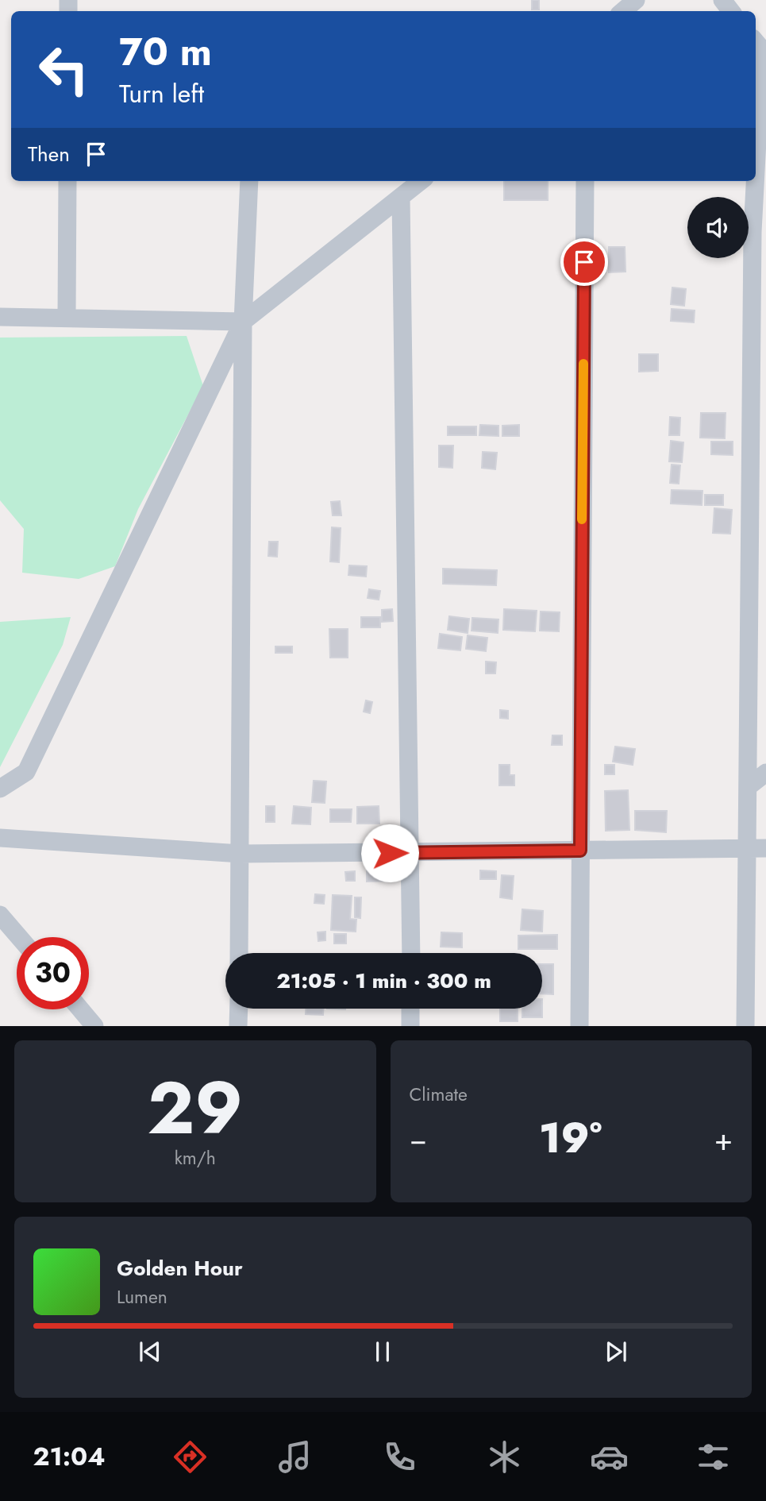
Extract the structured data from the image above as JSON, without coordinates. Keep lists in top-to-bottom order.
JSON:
{
  "page": {
    "turn": ["70 m", "Turn left"],
    "then": "Then",
    "limit": "30",
    "trip": "21:05 · 1 min · 300 m",
    "tile": [
      ["29", "km/h"],
      "Climate"
    ],
    "heat": ["−", "19°", "+"],
    "song": ["Golden Hour", "Lumen"],
    "tabs": "21:04"
  }
}
